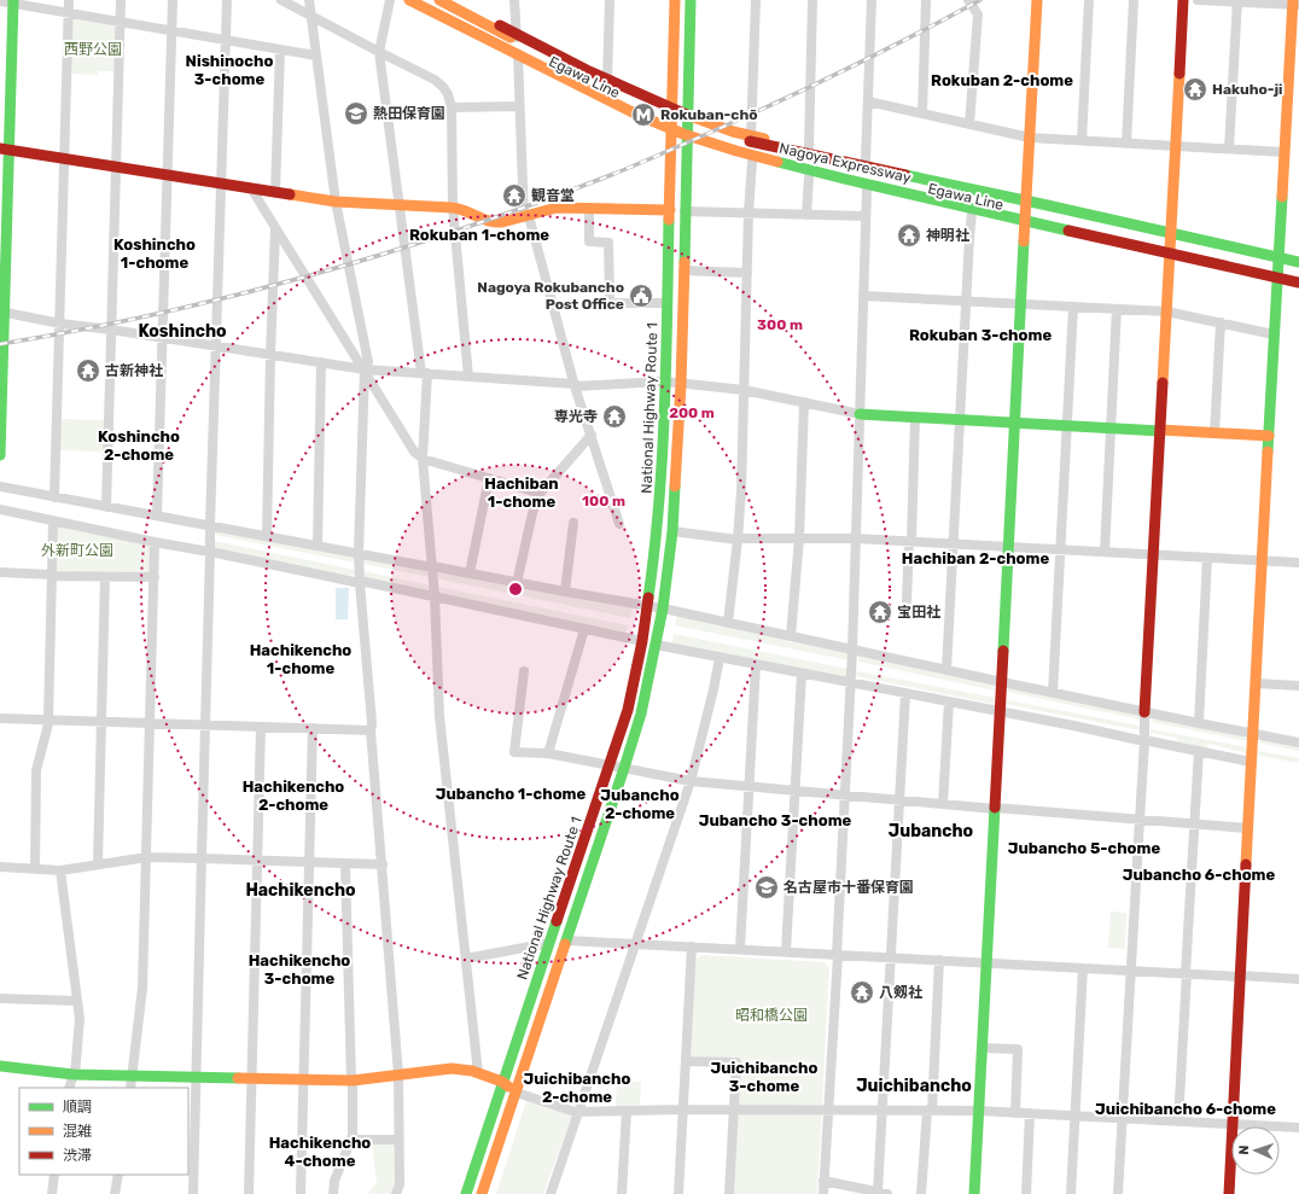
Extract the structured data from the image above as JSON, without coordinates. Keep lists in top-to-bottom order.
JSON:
{
  "streets": {
    "main road": ["Egawa Line", "Nagoya Expressway", "National Highway Route 1"]
  },
  "crossings": [
    ["Egawa Line", "National Highway Route 1"]
  ],
  "districts": [
    "Nishinocho 3-chome",
    "Rokuban 2-chome",
    "Rokuban 1-chome",
    "Koshincho 1-chome",
    "Koshincho",
    "Rokuban 3-chome",
    "Koshincho 2-chome",
    "Hachiban 1-chome",
    "Hachiban 2-chome",
    "Hachikencho 1-chome",
    "Hachikencho 2-chome",
    "Jubancho 1-chome",
    "Jubancho 2-chome",
    "Jubancho 3-chome",
    "Jubancho",
    "Jubancho 5-chome",
    "Jubancho 6-chome",
    "Hachikencho",
    "Hachikencho 3-chome",
    "Juichibancho 3-chome",
    "Juichibancho 2-chome",
    "Juichibancho",
    "Juichibancho 6-chome",
    "Hachikencho 4-chome"
  ],
  "parks": ["西野公園", "外新町公園", "昭和橋公園"],
  "places": {
    "temple": [
      "Hakuho-ji",
      "観音堂",
      "神明社",
      "古新神社",
      "専光寺",
      "宝田社",
      "八剱社"
    ],
    "school or university": ["熱田保育園", "名古屋市十番保育園"],
    "metro station": ["Rokuban-chō"],
    "public building": ["Nagoya Rokubancho Post Office"]
  },
  "legend": ["順調", "混雑", "渋滞"],
  "north": "left",
  "rings": ["300 m", "200 m", "100 m"]
}
